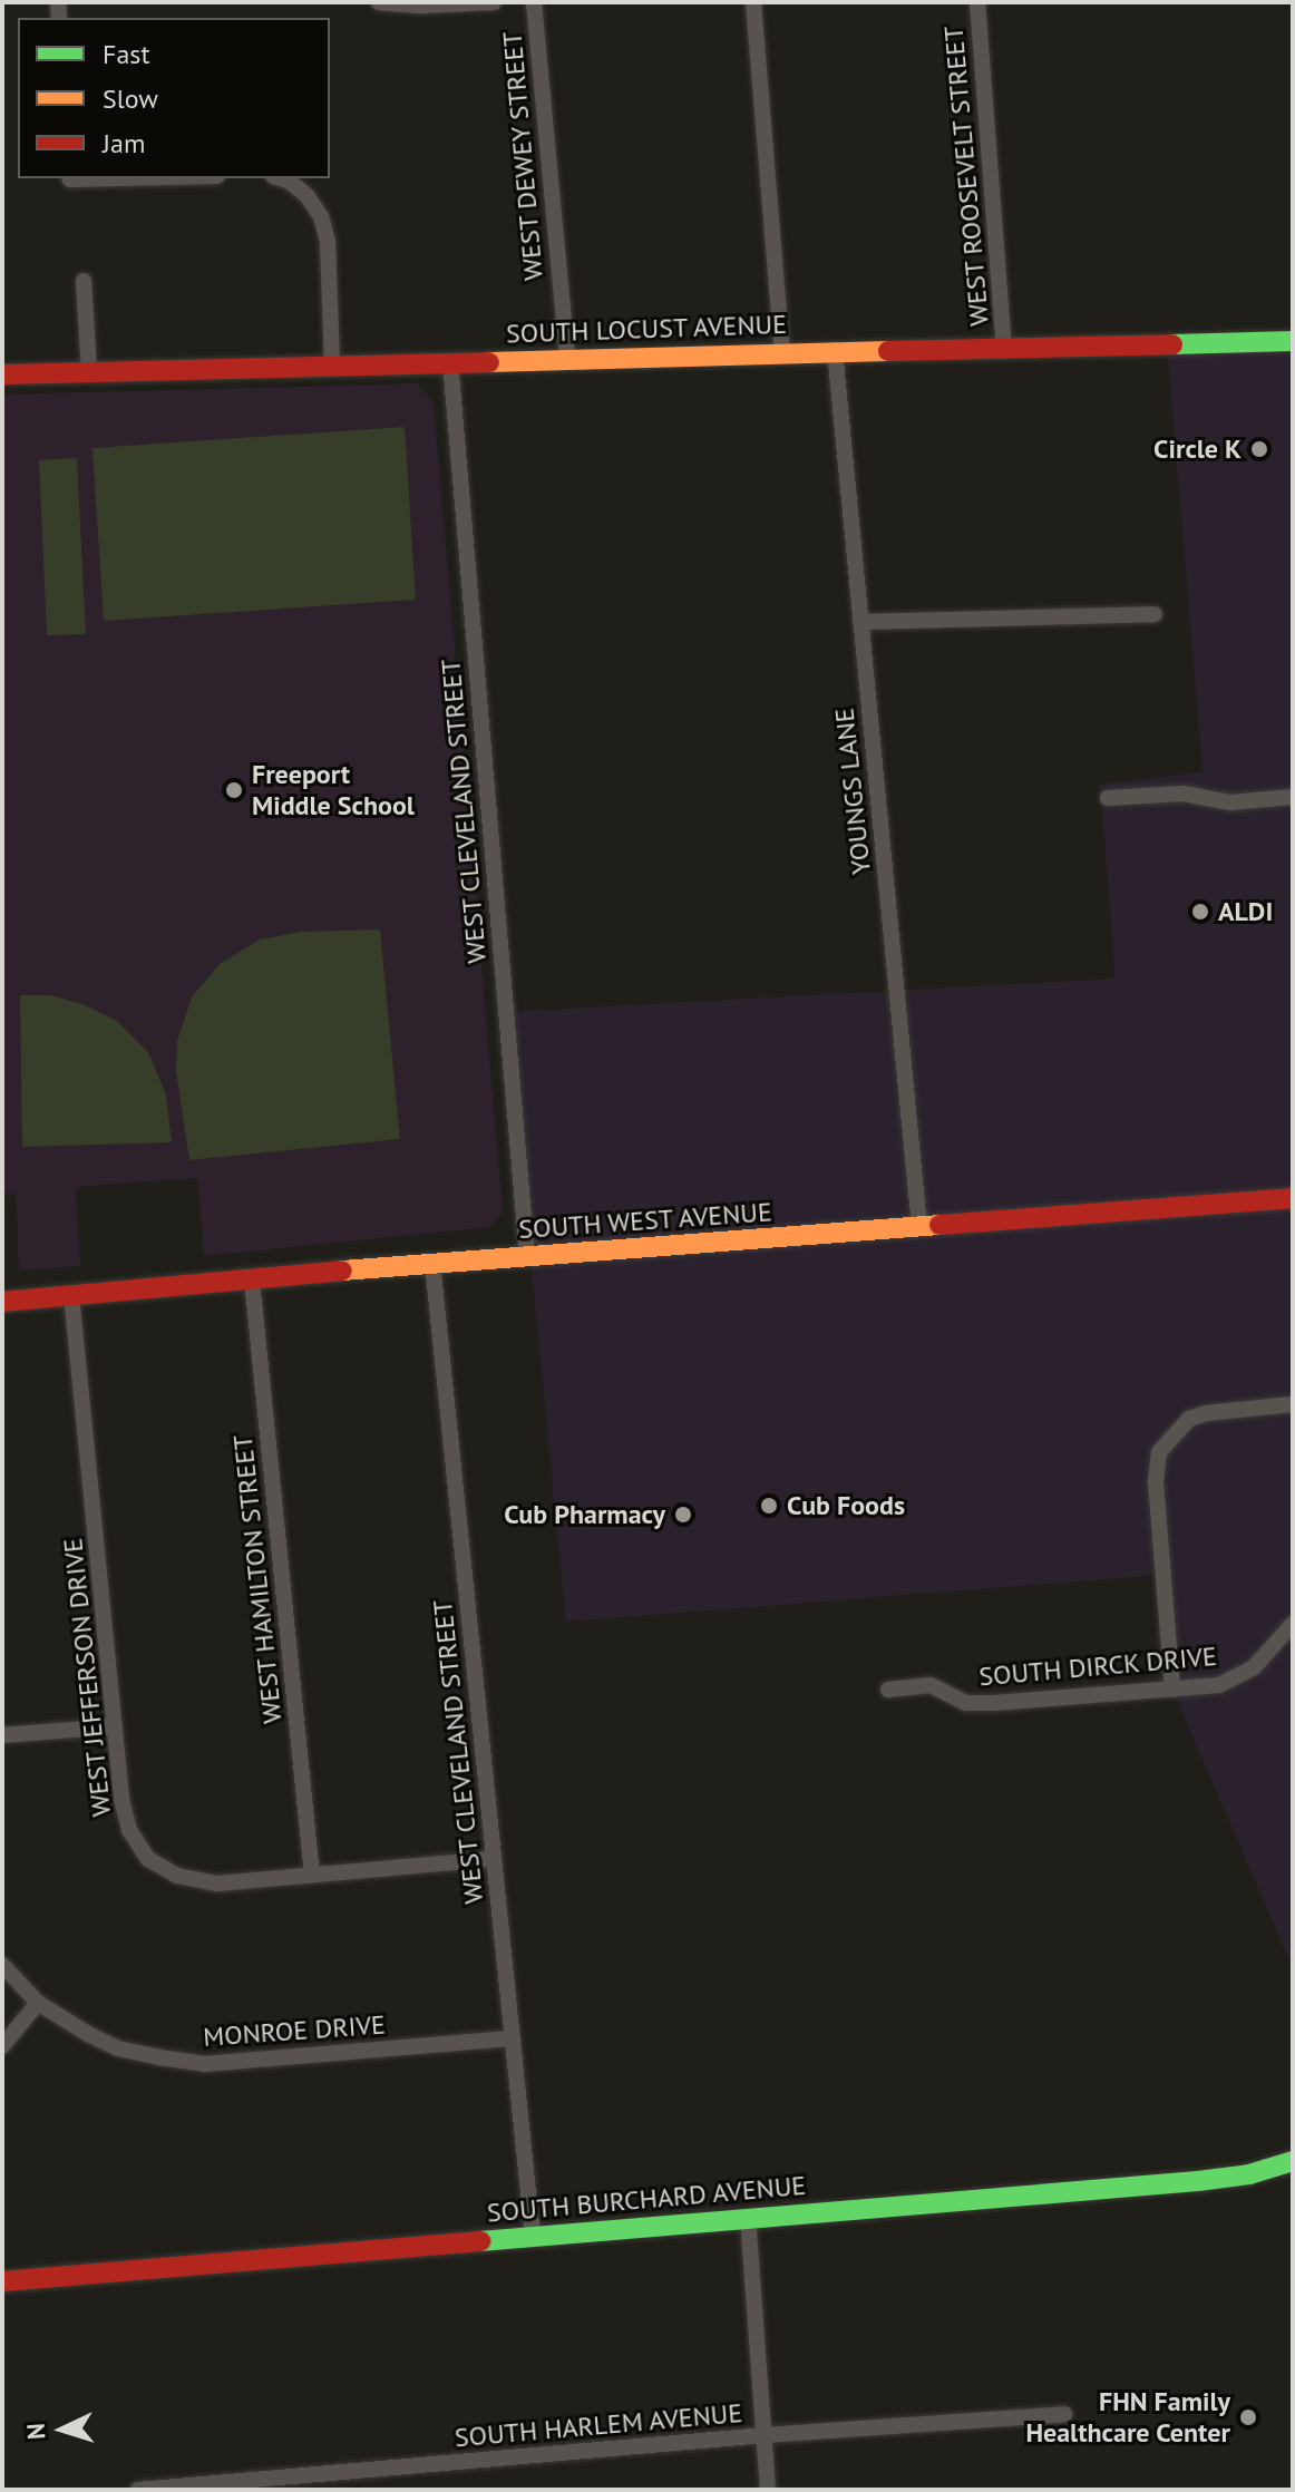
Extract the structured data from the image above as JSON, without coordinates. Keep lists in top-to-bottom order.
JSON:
{
  "streets": {
    "street": [
      "WEST DEWEY STREET",
      "WEST ROOSEVELT STREET",
      "SOUTH LOCUST AVENUE",
      "YOUNGS LANE",
      "WEST CLEVELAND STREET",
      "SOUTH WEST AVENUE",
      "WEST HAMILTON STREET",
      "SOUTH DIRCK DRIVE",
      "WEST JEFFERSON DRIVE",
      "MONROE DRIVE",
      "SOUTH BURCHARD AVENUE",
      "SOUTH HARLEM AVENUE"
    ]
  },
  "crossings": [
    ["WEST DEWEY STREET", "SOUTH LOCUST AVENUE"],
    ["WEST ROOSEVELT STREET", "SOUTH LOCUST AVENUE"],
    ["SOUTH LOCUST AVENUE", "YOUNGS LANE"],
    ["SOUTH LOCUST AVENUE", "WEST CLEVELAND STREET"],
    ["YOUNGS LANE", "SOUTH WEST AVENUE"],
    ["WEST CLEVELAND STREET", "SOUTH WEST AVENUE"],
    ["WEST CLEVELAND STREET", "WEST JEFFERSON DRIVE"],
    ["WEST CLEVELAND STREET", "MONROE DRIVE"],
    ["WEST CLEVELAND STREET", "SOUTH BURCHARD AVENUE"],
    ["SOUTH WEST AVENUE", "WEST HAMILTON STREET"],
    ["SOUTH WEST AVENUE", "WEST JEFFERSON DRIVE"],
    ["WEST HAMILTON STREET", "WEST JEFFERSON DRIVE"]
  ],
  "places": [
    "Circle K",
    "Freeport Middle School",
    "ALDI",
    "Cub Foods",
    "Cub Pharmacy",
    "FHN Family Healthcare Center"
  ],
  "legend": ["Fast", "Slow", "Jam"],
  "north": "left"
}
